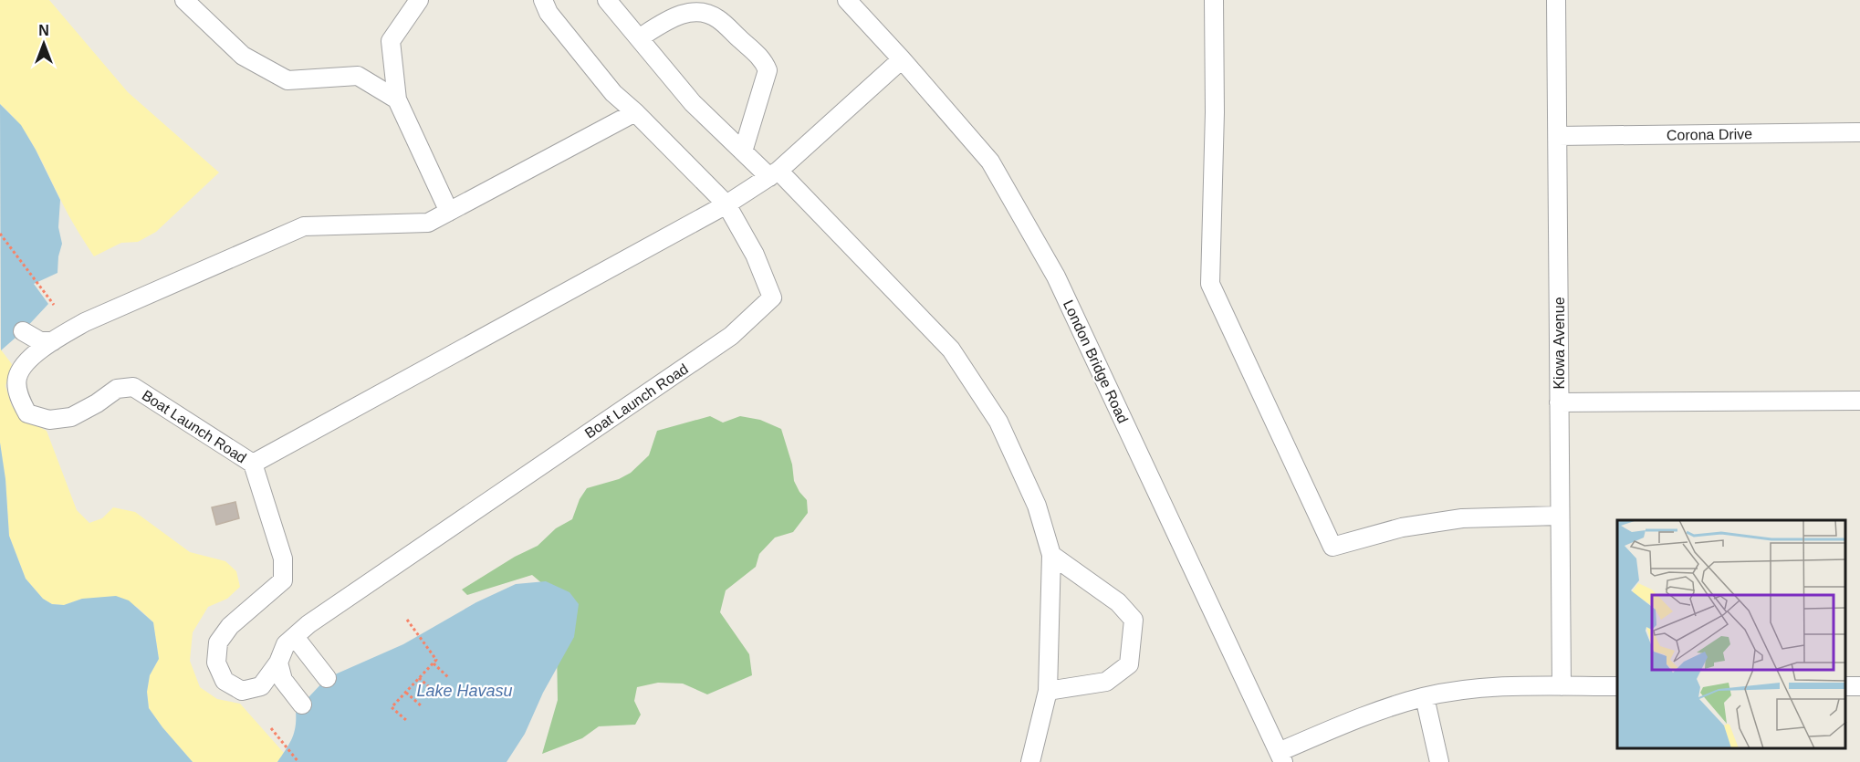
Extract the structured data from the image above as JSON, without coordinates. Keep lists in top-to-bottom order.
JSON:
{
  "streets": {
    "street": [
      "Corona Drive",
      "Kiowa Avenue",
      "London Bridge Road",
      "Boat Launch Road"
    ]
  },
  "crossings": [
    ["Corona Drive", "Kiowa Avenue"]
  ],
  "water": ["Lake Havasu"],
  "north": "top"
}
